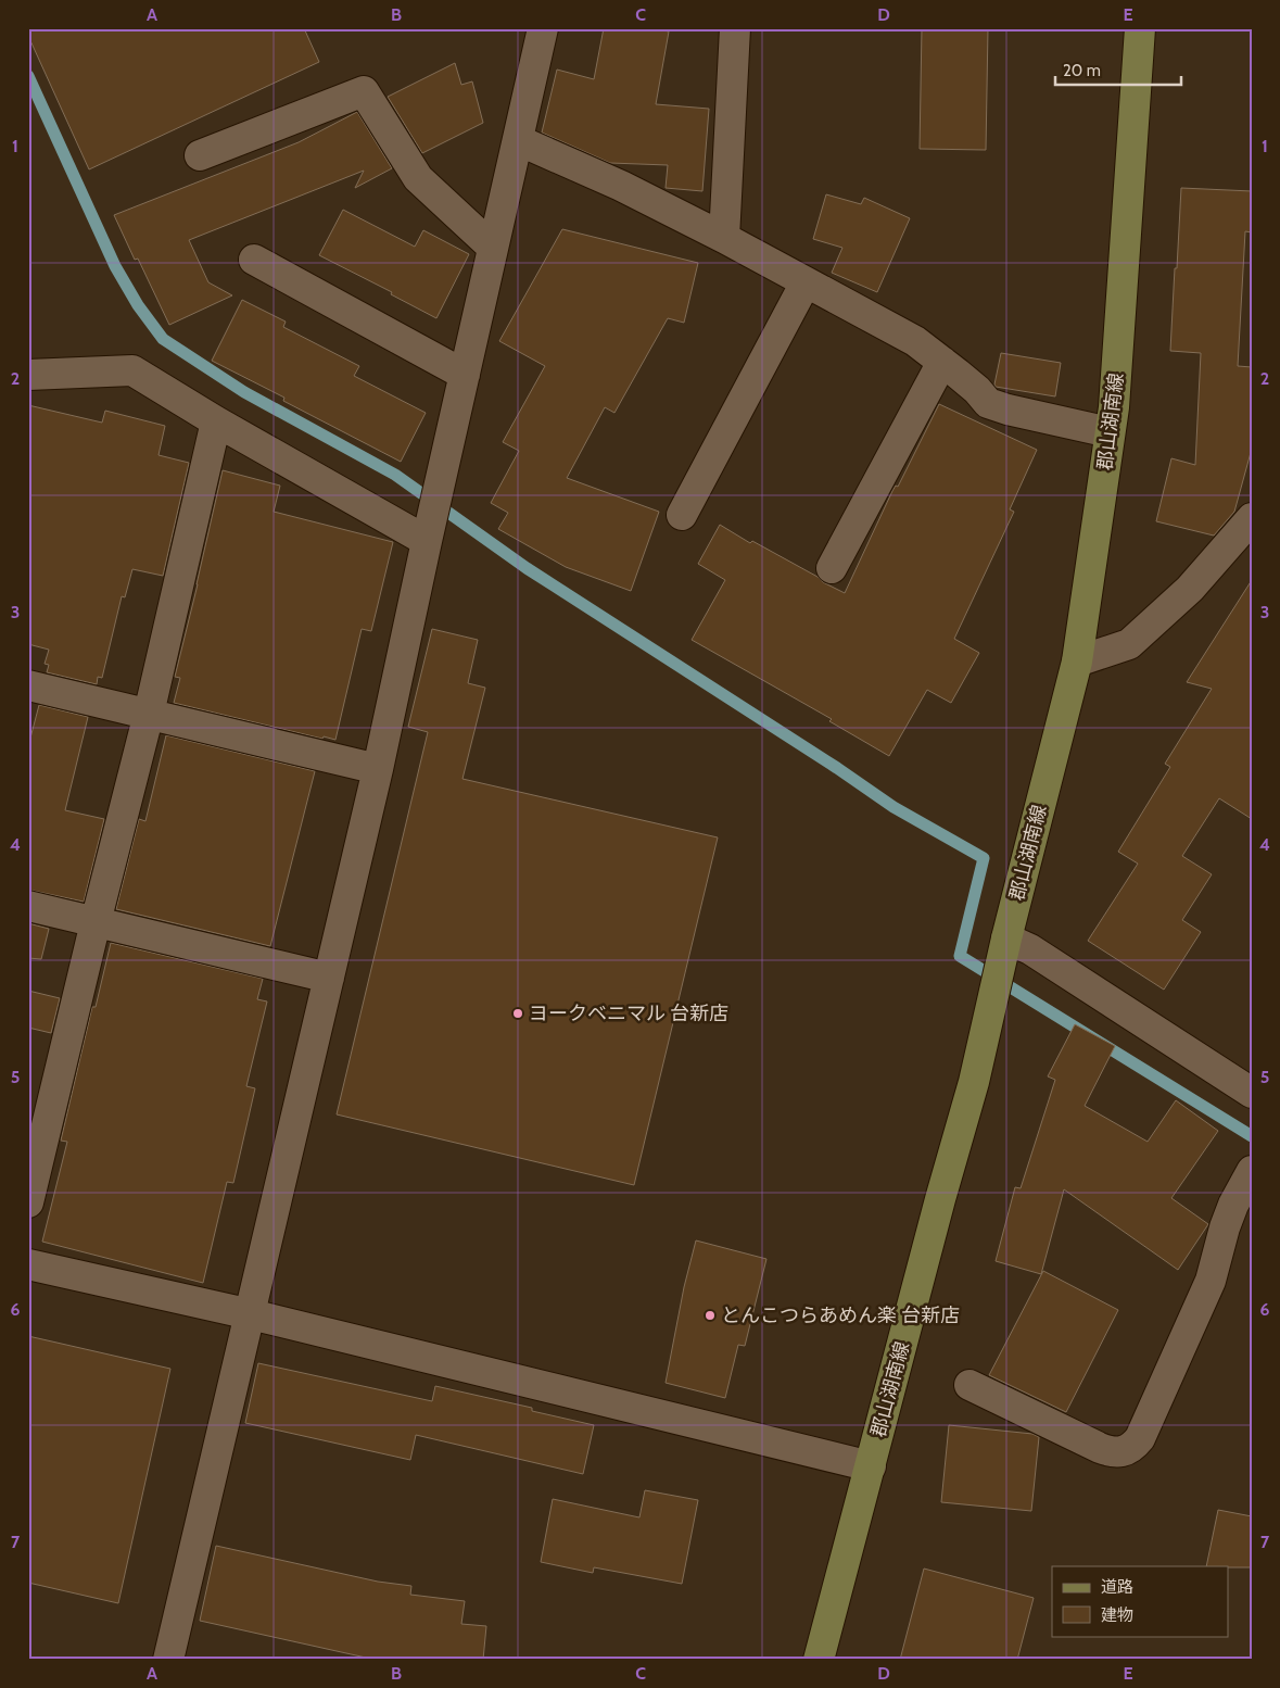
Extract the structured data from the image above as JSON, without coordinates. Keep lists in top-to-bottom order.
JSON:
{
  "streets": {
    "main road": ["郡山湖南線"]
  },
  "places": ["ヨークベニマル 台新店", "とんこつらあめん楽 台新店"],
  "legend": ["道路", "建物"],
  "scale_bar": "20 m",
  "grid": {
    "columns": [
      "A",
      "B",
      "C",
      "D",
      "E"
    ],
    "rows": [
      "1",
      "2",
      "3",
      "4",
      "5",
      "6",
      "7"
    ]
  }
}
